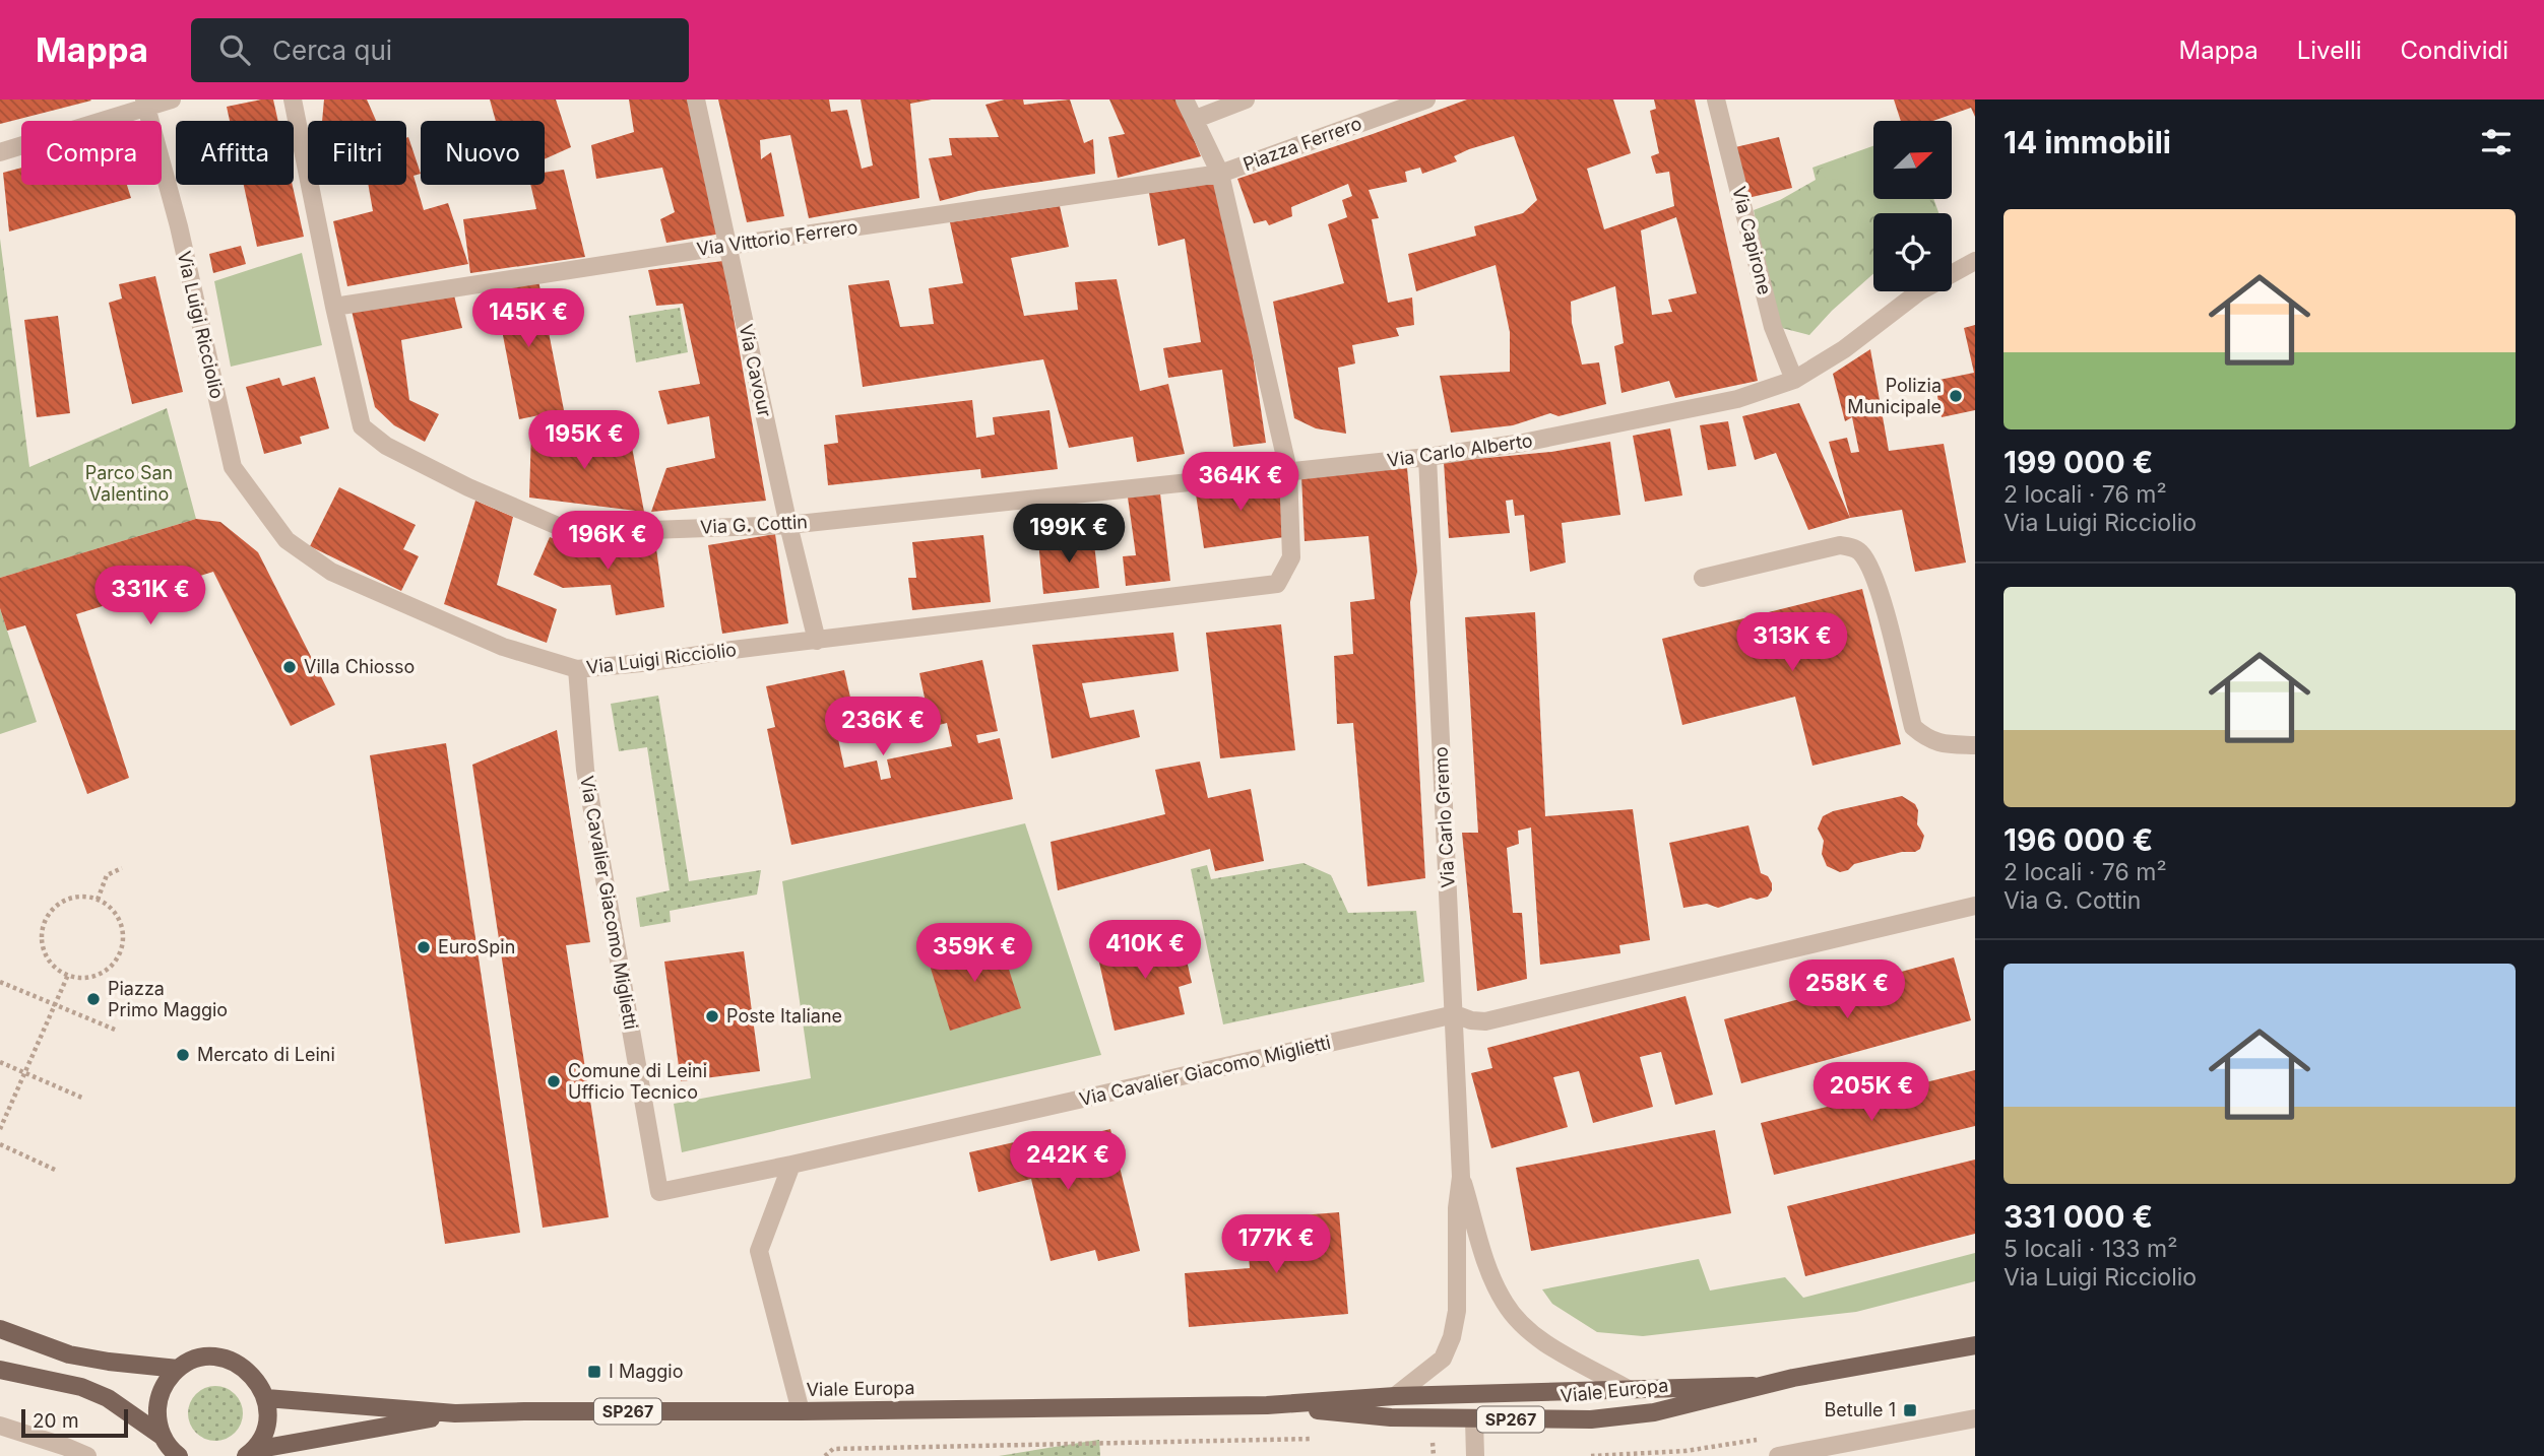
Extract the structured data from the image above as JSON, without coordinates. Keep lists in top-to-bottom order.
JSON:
{
  "streets": {
    "main road": ["Viale Europa", "SP267"],
    "street": [
      "Piazza Ferrero",
      "Via Vittorio Ferrero",
      "Via Capirone",
      "Via Luigi Ricciolio",
      "Via Cavour",
      "Via Carlo Alberto",
      "Via G. Cottin",
      "Via Carlo Gremo",
      "Via Cavalier Giacomo Miglietti"
    ]
  },
  "crossings": [
    ["Piazza Ferrero", "Via Vittorio Ferrero"],
    ["Via Vittorio Ferrero", "Via Cavour"],
    ["Via Vittorio Ferrero", "Via G. Cottin"],
    ["Via Capirone", "Via Carlo Alberto"],
    ["Via Luigi Ricciolio", "Via Cavour"],
    ["Via Luigi Ricciolio", "Via Carlo Alberto"],
    ["Via Luigi Ricciolio", "Via G. Cottin"],
    ["Via Luigi Ricciolio", "Via Cavalier Giacomo Miglietti"],
    ["Via Cavour", "Via G. Cottin"],
    ["Via Carlo Alberto", "Via G. Cottin"],
    ["Via Carlo Alberto", "Via Carlo Gremo"],
    ["Via Carlo Gremo", "Via Cavalier Giacomo Miglietti"],
    ["Via Carlo Gremo", "Viale Europa"]
  ],
  "parks": ["Parco San Valentino"],
  "places": {
    "other": [
      "Polizia Municipale",
      "Villa Chiosso",
      "EuroSpin",
      "Piazza Primo Maggio",
      "Poste Italiane",
      "Mercato di Leini",
      "Comune di Leini Ufficio Tecnico"
    ],
    "transit": ["I Maggio", "Betulle 1"]
  },
  "scale_bar": "20 m",
  "north": "top right",
  "page": {
    "header": "Mappa",
    "search": "Cerca qui",
    "nav": ["Mappa", "Livelli", "Condividi"],
    "heading": "14 immobili",
    "chip": [
      "Compra",
      "Affitta",
      "Filtri",
      "Nuovo"
    ],
    "list": [
      {
        "name": "199 000 €",
        "note": "2 locali · 76 m² · Via Luigi Ricciolio"
      },
      {
        "name": "196 000 €",
        "note": "2 locali · 76 m² · Via G. Cottin"
      },
      {
        "name": "331 000 €",
        "note": "5 locali · 133 m² · Via Luigi Ricciolio"
      }
    ],
    "price": [
      "145K €",
      "195K €",
      "364K €",
      "199K €",
      "196K €",
      "331K €",
      "313K €",
      "236K €",
      "410K €",
      "359K €",
      "258K €",
      "205K €",
      "242K €",
      "177K €"
    ],
    "scale": "20 m"
  }
}
